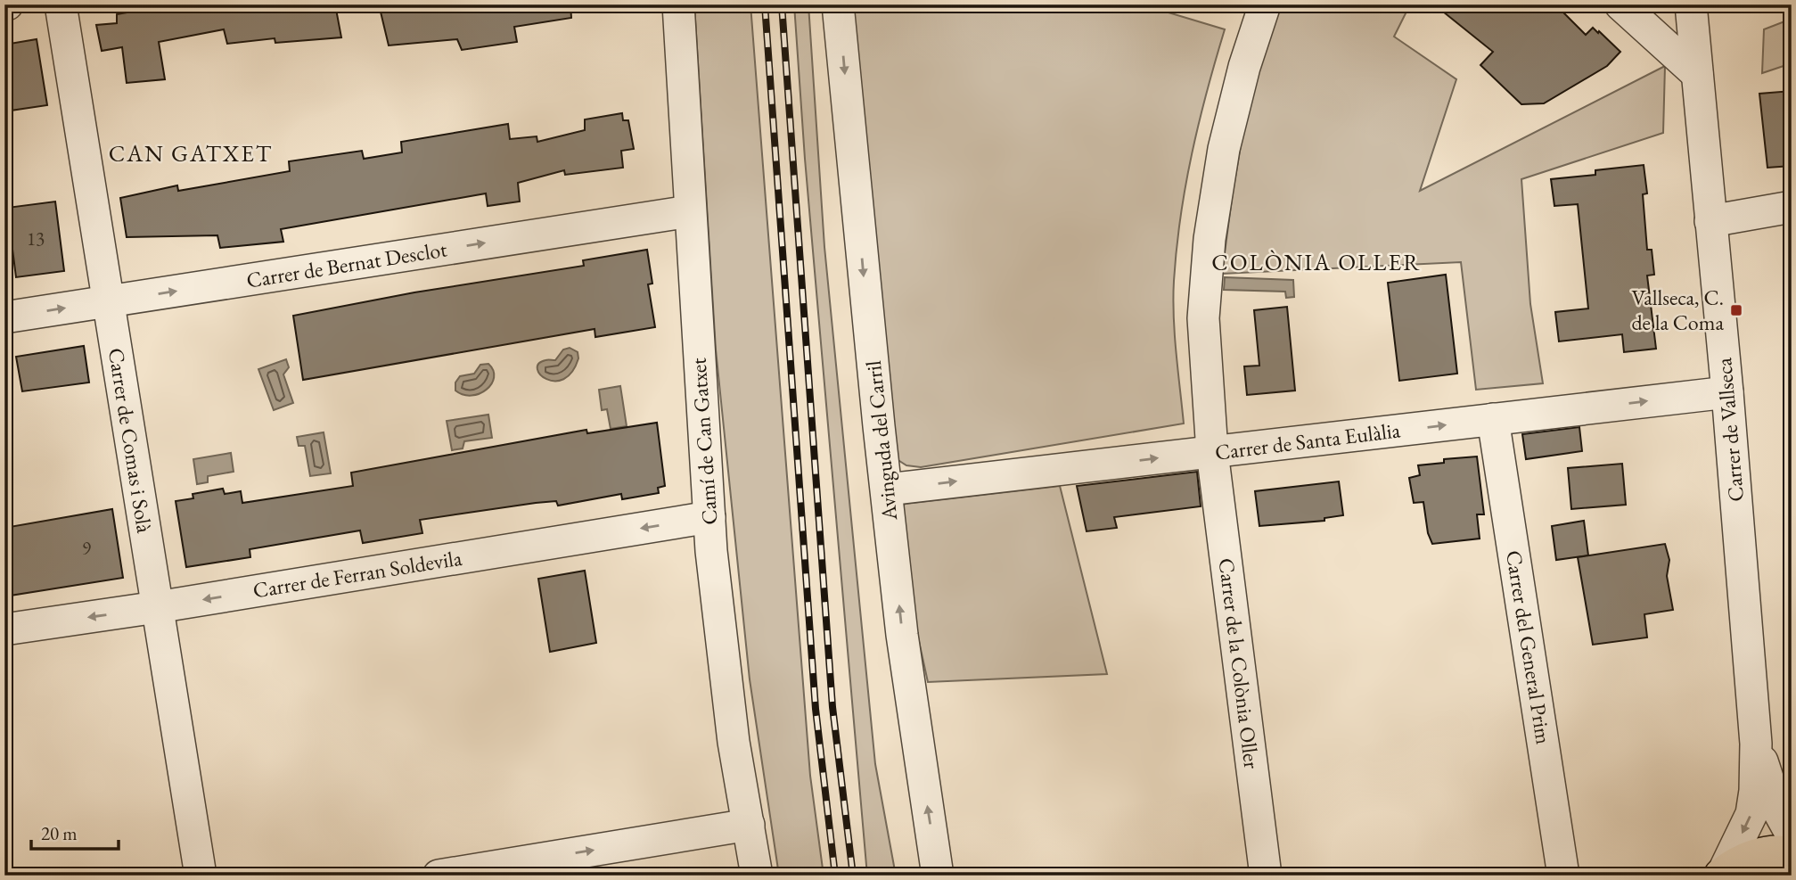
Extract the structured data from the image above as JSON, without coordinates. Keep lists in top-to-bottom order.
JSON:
{
  "streets": {
    "street": [
      "Carrer de Bernat Desclot",
      "Carrer de Vallseca",
      "Carrer de Comas i Solà",
      "Avinguda del Carril",
      "Camí de Can Gatxet",
      "Carrer de Santa Eulàlia",
      "Carrer de Ferran Soldevila",
      "Carrer del General Prim",
      "Carrer de la Colònia Oller"
    ]
  },
  "crossings": [
    ["Carrer de Bernat Desclot", "Carrer de Comas i Solà"],
    ["Carrer de Bernat Desclot", "Camí de Can Gatxet"],
    ["Carrer de Vallseca", "Carrer de Santa Eulàlia"],
    ["Carrer de Comas i Solà", "Carrer de Ferran Soldevila"],
    ["Avinguda del Carril", "Carrer de Santa Eulàlia"],
    ["Camí de Can Gatxet", "Carrer de Ferran Soldevila"],
    ["Carrer de Santa Eulàlia", "Carrer del General Prim"],
    ["Carrer de Santa Eulàlia", "Carrer de la Colònia Oller"]
  ],
  "one_way": ["Carrer de Bernat Desclot", "Carrer de Santa Eulàlia", "Carrer de Ferran Soldevila"],
  "districts": ["CAN GATXET", "COLÒNIA OLLER"],
  "places": {
    "transit": ["Vallseca, C. de la Coma"]
  },
  "house_numbers": ["13", "9"],
  "scale_bar": "20 m"
}
